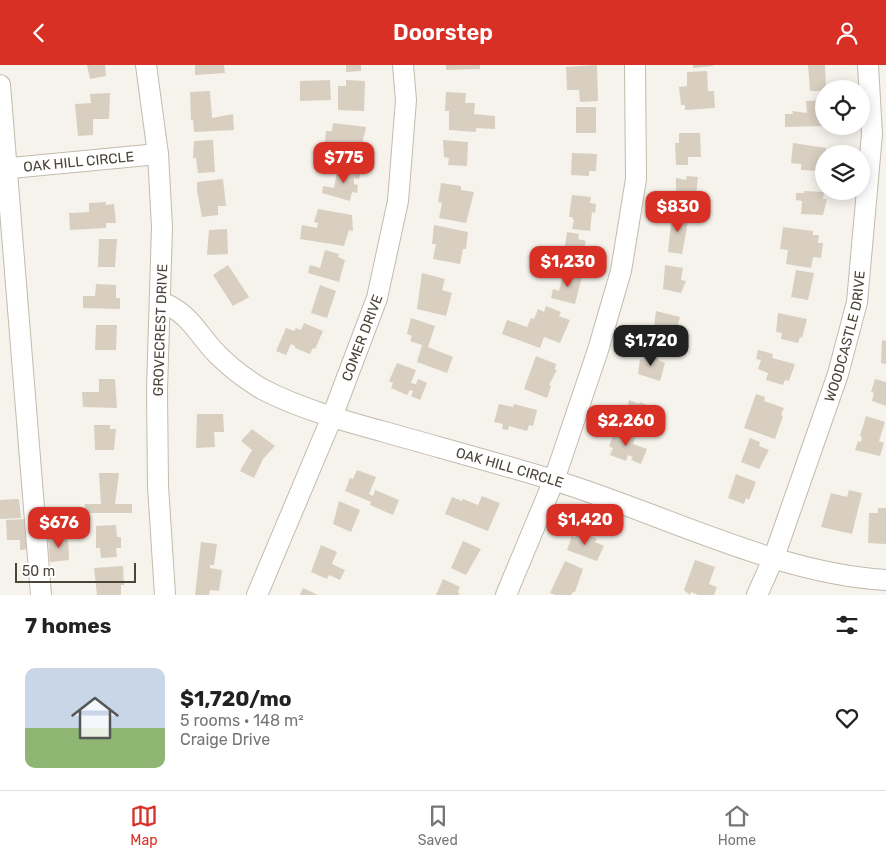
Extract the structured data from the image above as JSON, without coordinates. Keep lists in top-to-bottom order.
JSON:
{
  "streets": {
    "street": [
      "OAK HILL CIRCLE",
      "GROVECREST DRIVE",
      "WOODCASTLE DRIVE",
      "COMER DRIVE"
    ]
  },
  "crossings": [
    ["OAK HILL CIRCLE", "GROVECREST DRIVE"],
    ["OAK HILL CIRCLE", "WOODCASTLE DRIVE"],
    ["OAK HILL CIRCLE", "COMER DRIVE"]
  ],
  "scale_bar": "50 m",
  "page": {
    "header": "Doorstep",
    "price": [
      "$775",
      "$830",
      "$1,230",
      "$1,720",
      "$2,260",
      "$1,420",
      "$676"
    ],
    "scale": "50 m",
    "heading": "7 homes",
    "list": [
      {
        "name": "$1,720/mo",
        "note": "5 rooms · 148 m² · Craige Drive"
      }
    ],
    "tabs": ["Map", "Saved", "Home"]
  }
}
